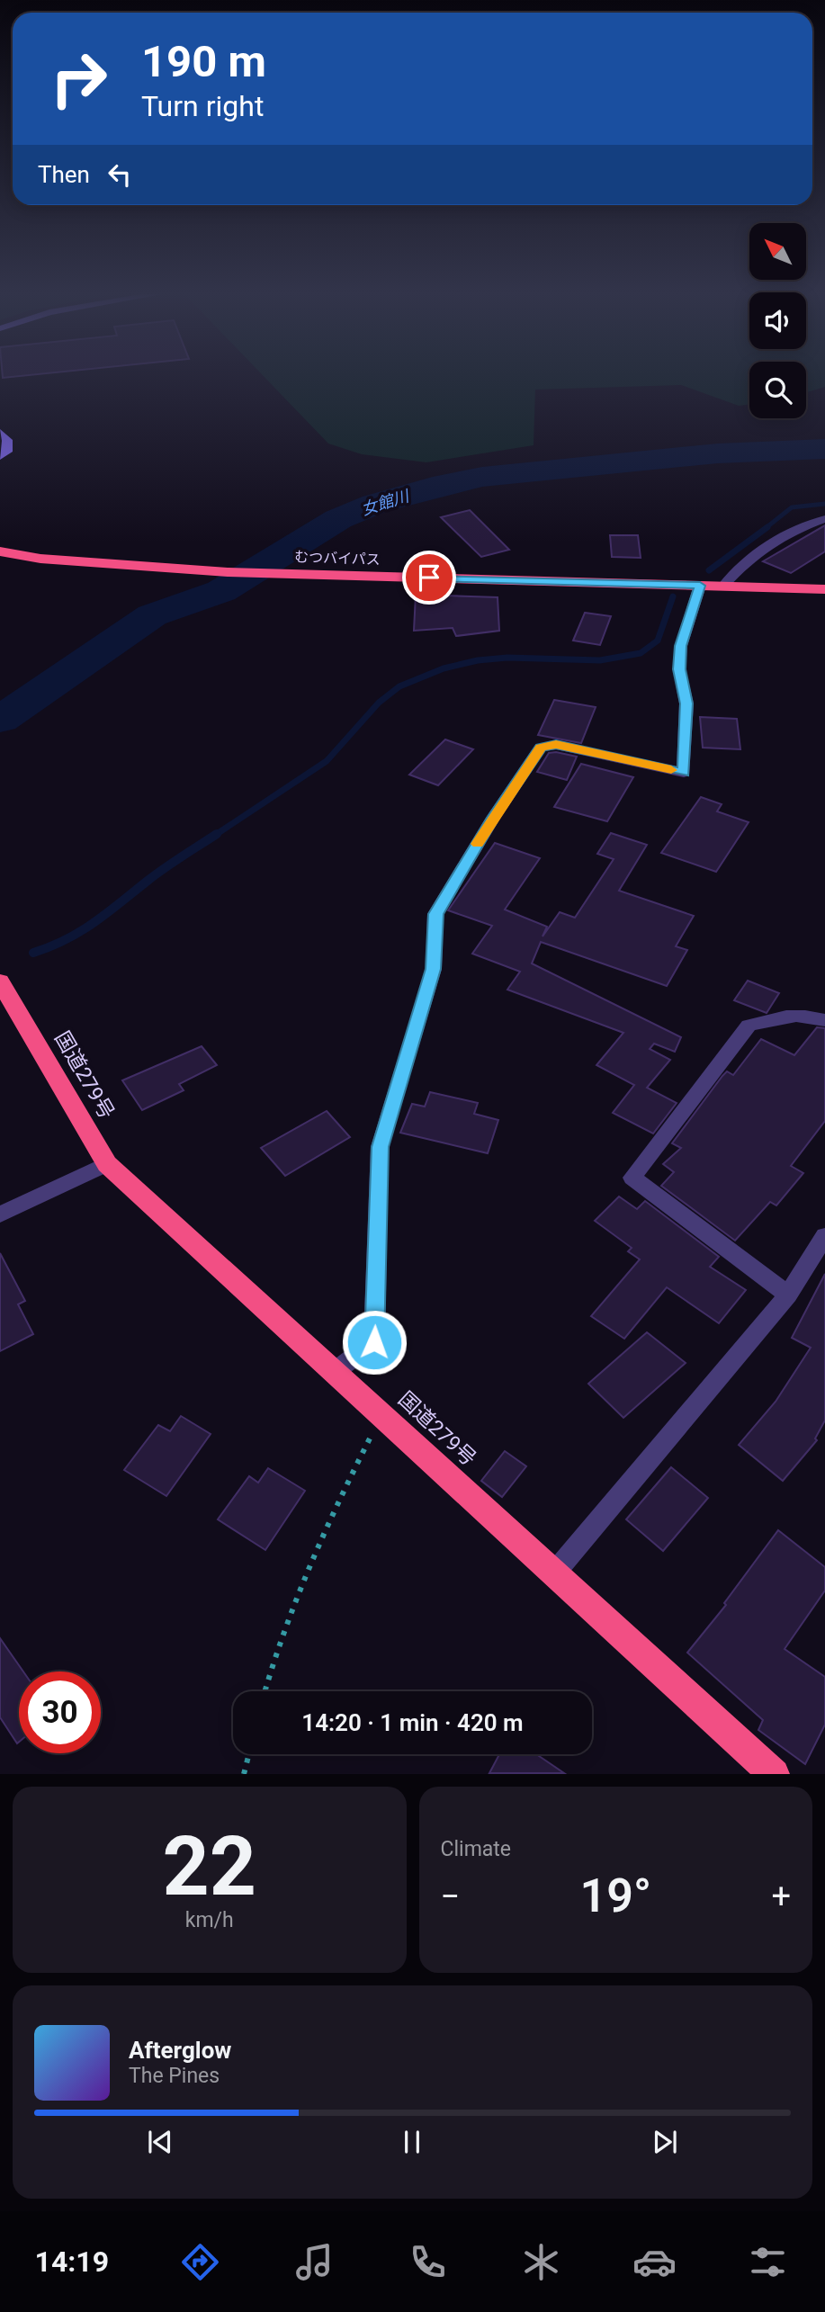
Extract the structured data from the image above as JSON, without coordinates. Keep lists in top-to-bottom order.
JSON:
{
  "streets": {
    "highway": ["むつバイパス", "国道279号"]
  },
  "water": ["女館川"],
  "north": "top left",
  "page": {
    "turn": ["190 m", "Turn right"],
    "then": "Then",
    "limit": "30",
    "trip": "14:20 · 1 min · 420 m",
    "tile": [
      ["22", "km/h"],
      "Climate"
    ],
    "heat": ["−", "19°", "+"],
    "song": ["Afterglow", "The Pines"],
    "tabs": "14:19"
  }
}
